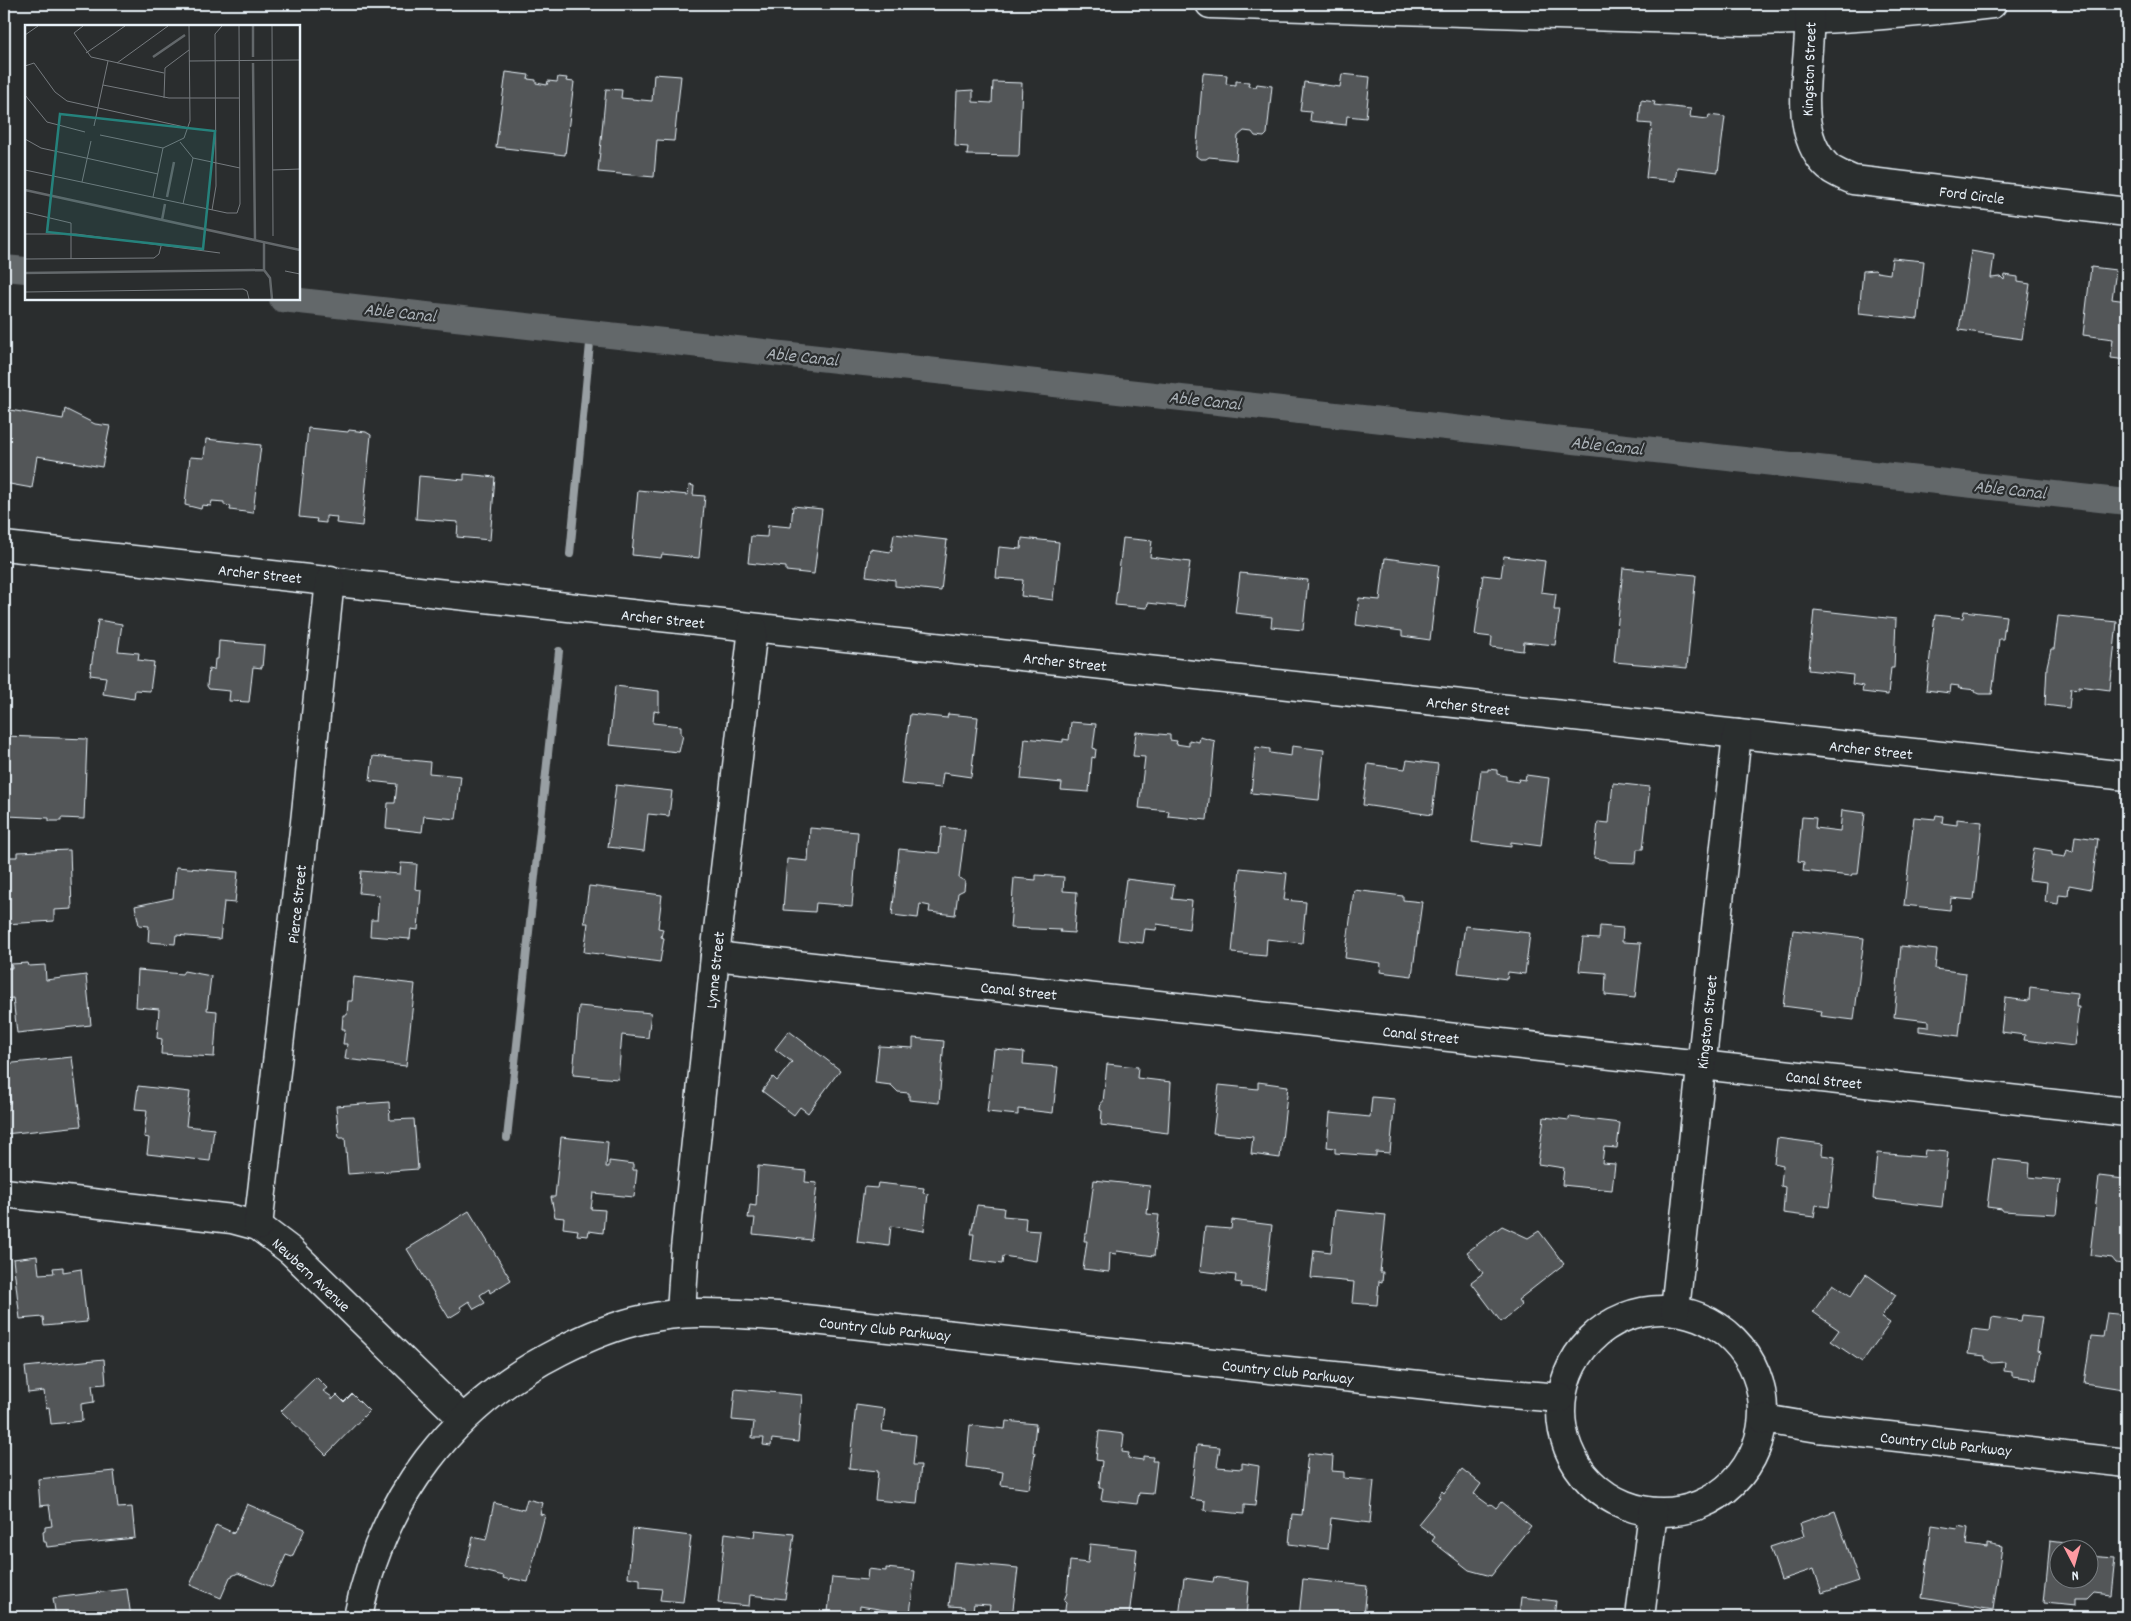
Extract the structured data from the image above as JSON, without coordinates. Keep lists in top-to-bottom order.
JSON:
{
  "streets": {
    "street": [
      "Kingston Street",
      "Ford Circle",
      "Archer Street",
      "Pierce Street",
      "Lynne Street",
      "Canal Street",
      "Newbern Avenue",
      "Country Club Parkway"
    ]
  },
  "crossings": [
    ["Kingston Street", "Ford Circle"],
    ["Kingston Street", "Archer Street"],
    ["Kingston Street", "Canal Street"],
    ["Archer Street", "Pierce Street"],
    ["Archer Street", "Lynne Street"],
    ["Pierce Street", "Newbern Avenue"],
    ["Lynne Street", "Canal Street"],
    ["Lynne Street", "Country Club Parkway"],
    ["Newbern Avenue", "Country Club Parkway"]
  ],
  "water": ["Able Canal"],
  "north": "bottom"
}
